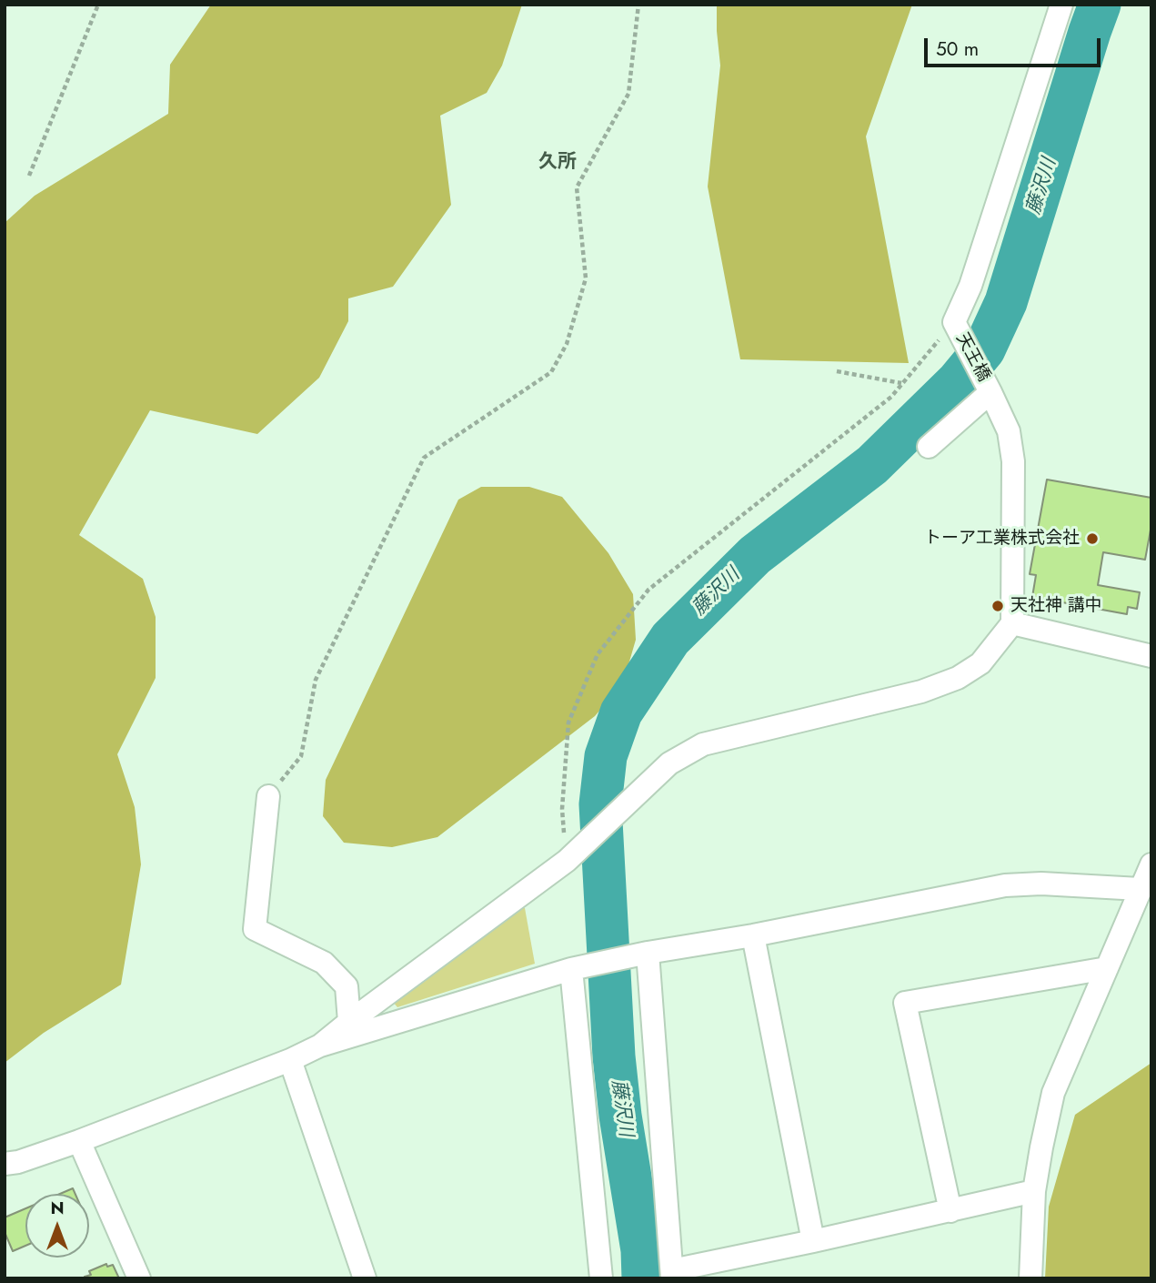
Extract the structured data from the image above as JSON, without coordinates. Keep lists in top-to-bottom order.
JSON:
{
  "streets": {
    "street": ["天王橋"]
  },
  "districts": ["久所"],
  "water": ["藤沢川"],
  "places": ["トーア工業株式会社", "天社神 講中"],
  "scale_bar": "50 m",
  "north": "top"
}
